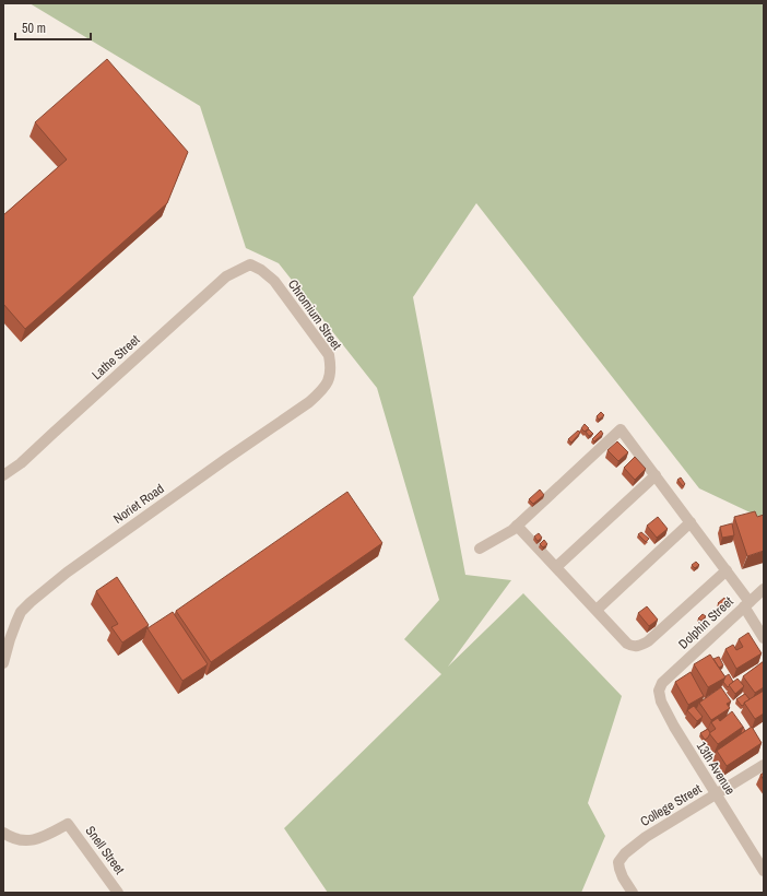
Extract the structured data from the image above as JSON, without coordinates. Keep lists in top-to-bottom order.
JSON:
{
  "streets": {
    "street": [
      "Chromium Street",
      "Lathe Street",
      "Noriet Road",
      "Dolphin Street",
      "13th Avenue",
      "College Street",
      "Snell Street"
    ]
  },
  "crossings": [
    ["Chromium Street", "Lathe Street"],
    ["Chromium Street", "Noriet Road"],
    ["Dolphin Street", "13th Avenue"],
    ["13th Avenue", "College Street"]
  ],
  "scale_bar": "50 m"
}
